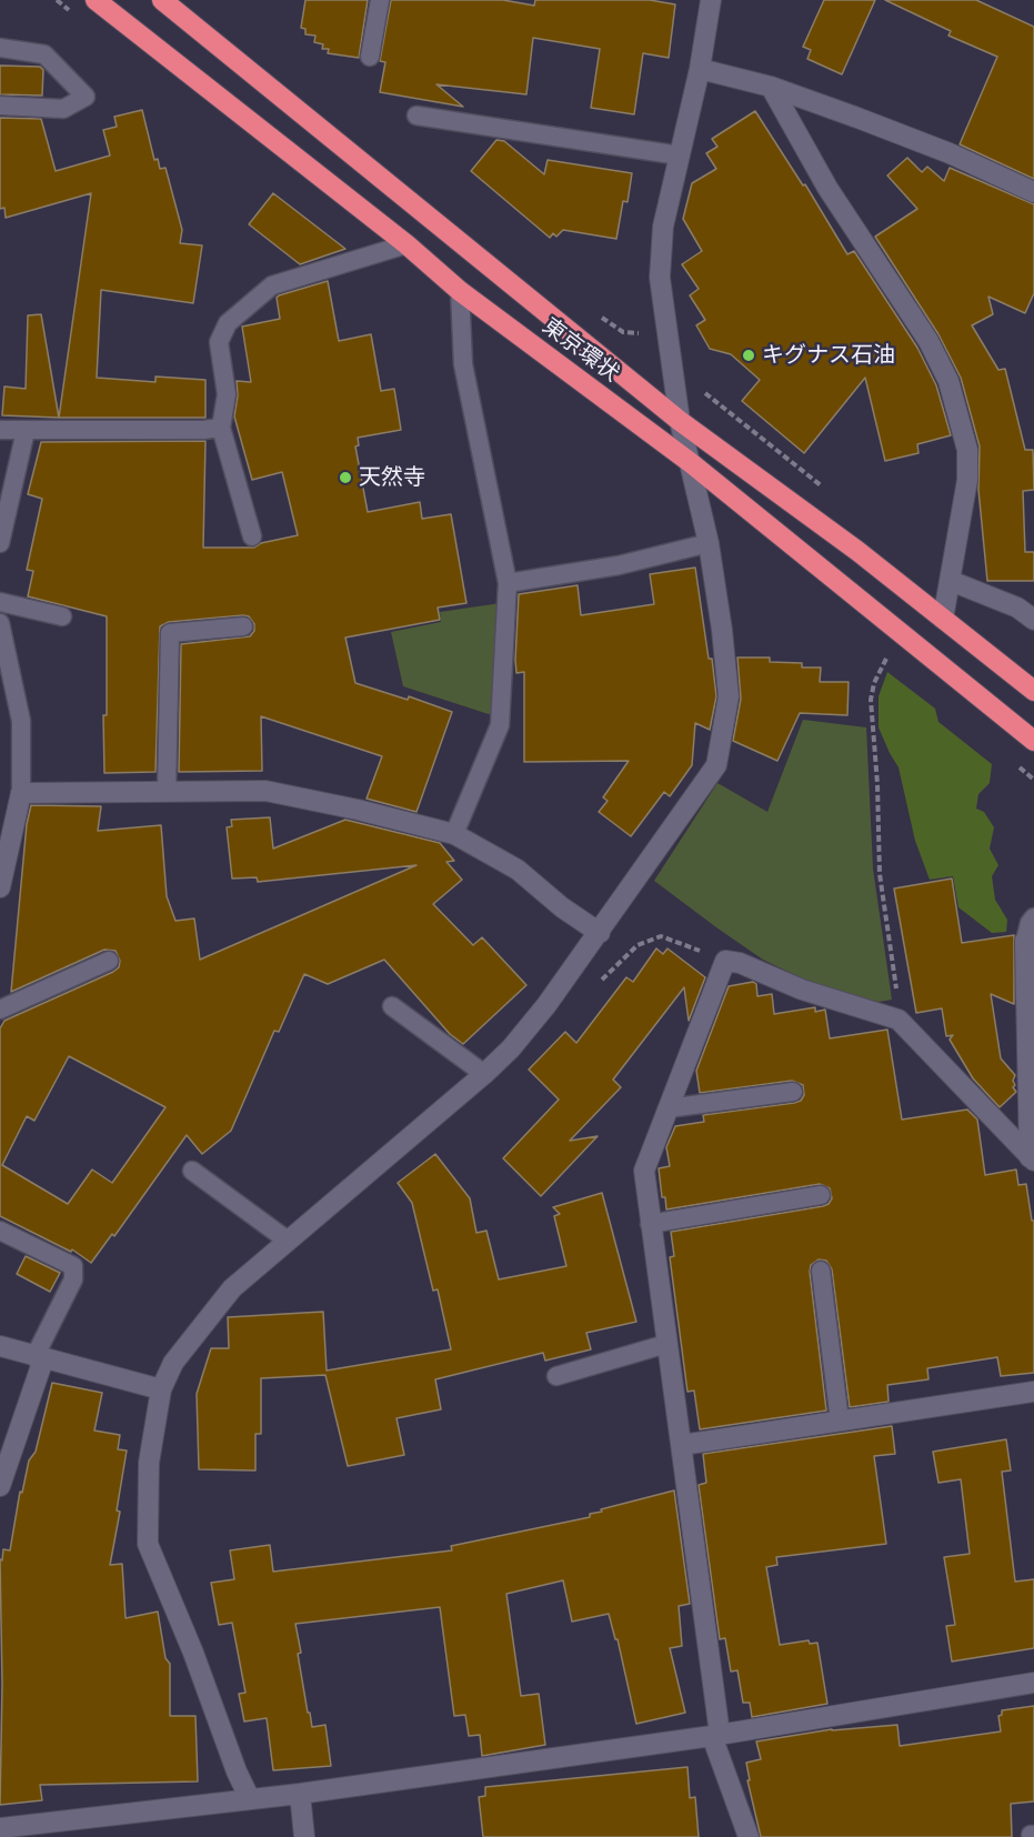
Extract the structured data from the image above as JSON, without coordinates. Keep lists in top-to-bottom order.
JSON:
{
  "streets": {
    "highway": ["東京環状"]
  },
  "places": ["キグナス石油", "天然寺"]
}
